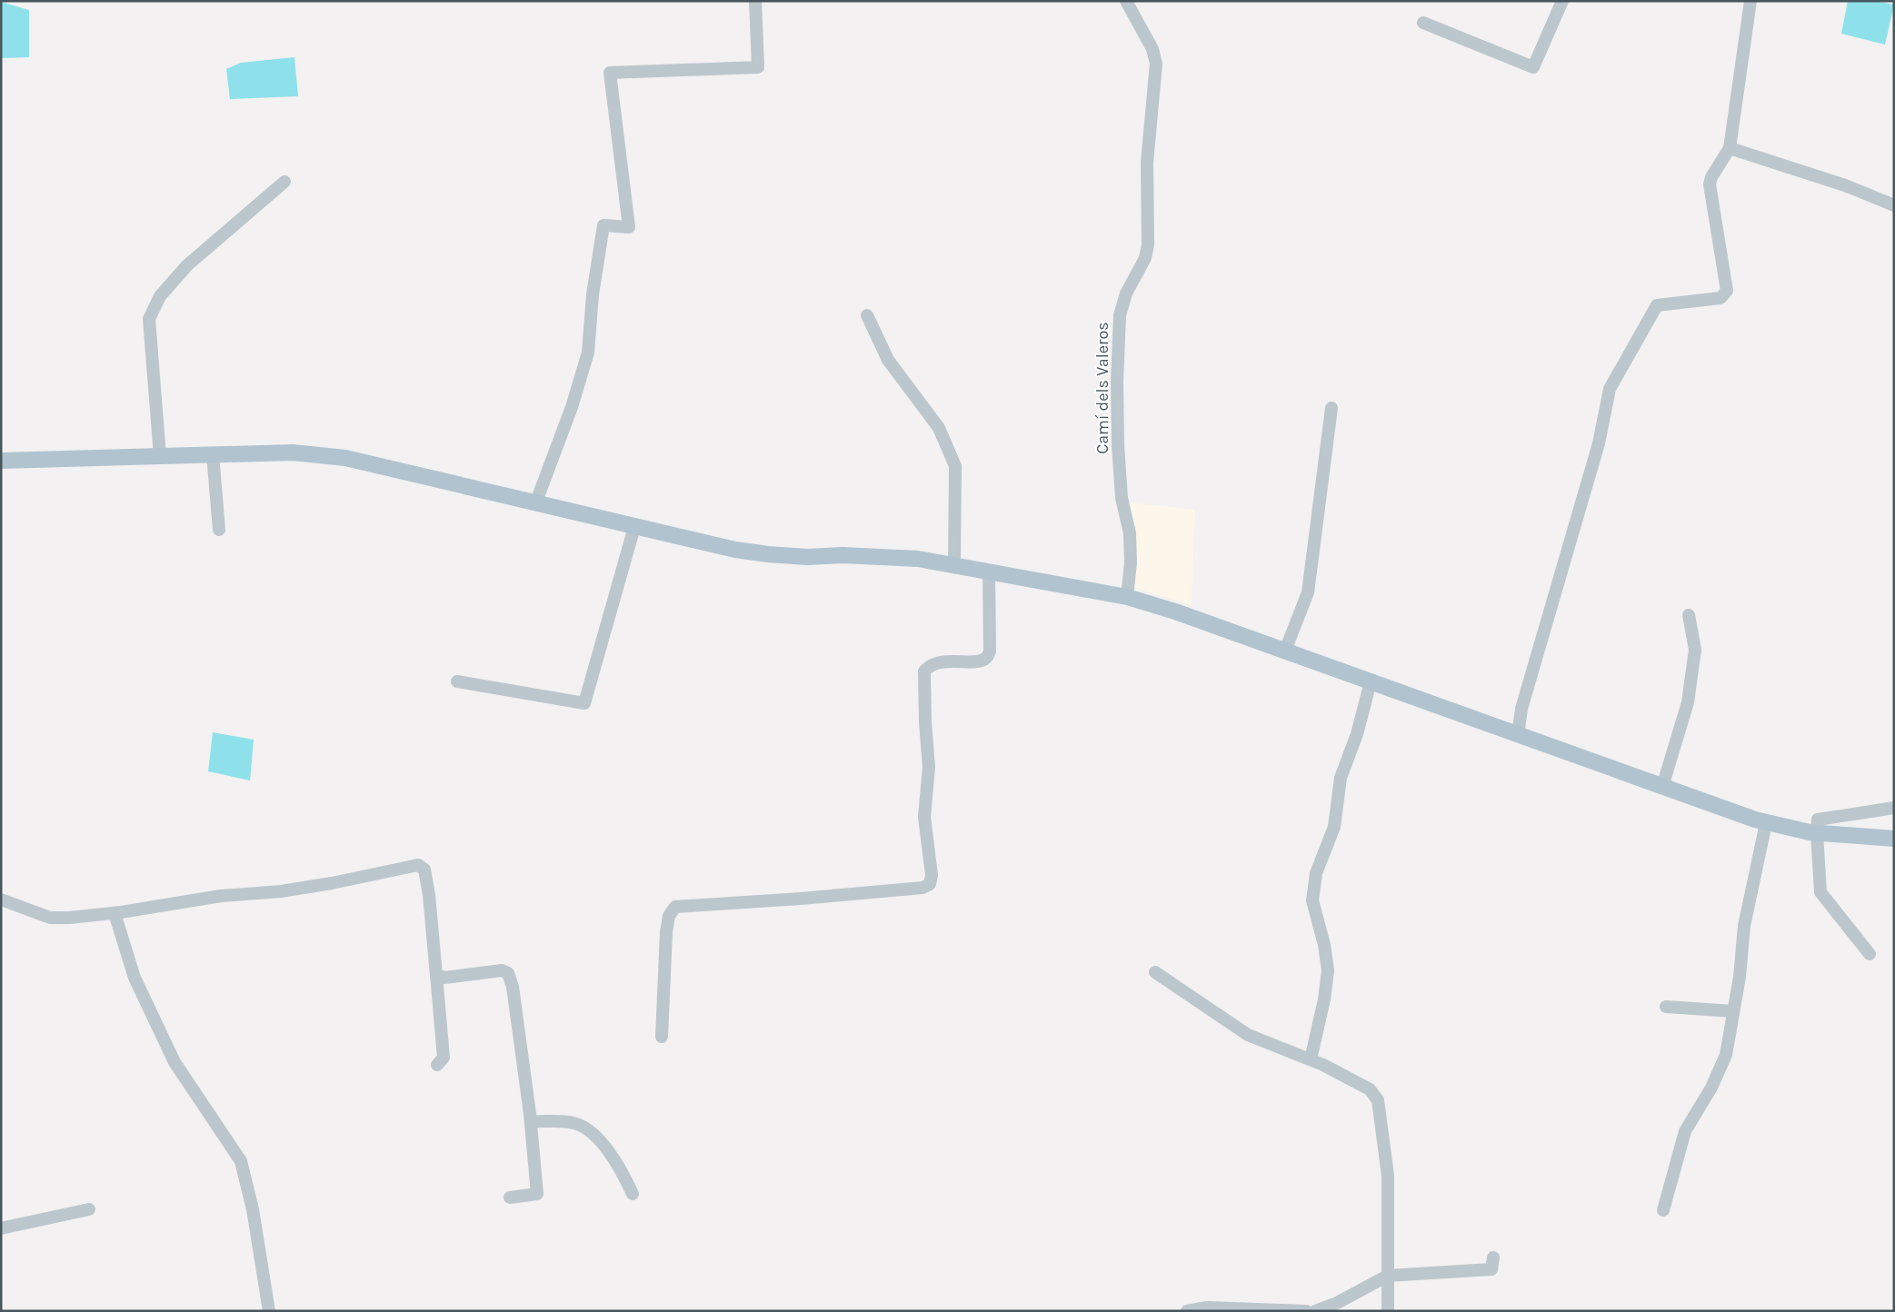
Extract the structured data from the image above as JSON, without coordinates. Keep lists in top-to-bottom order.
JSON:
{
  "streets": {
    "street": ["Camí dels Valeros"]
  }
}
